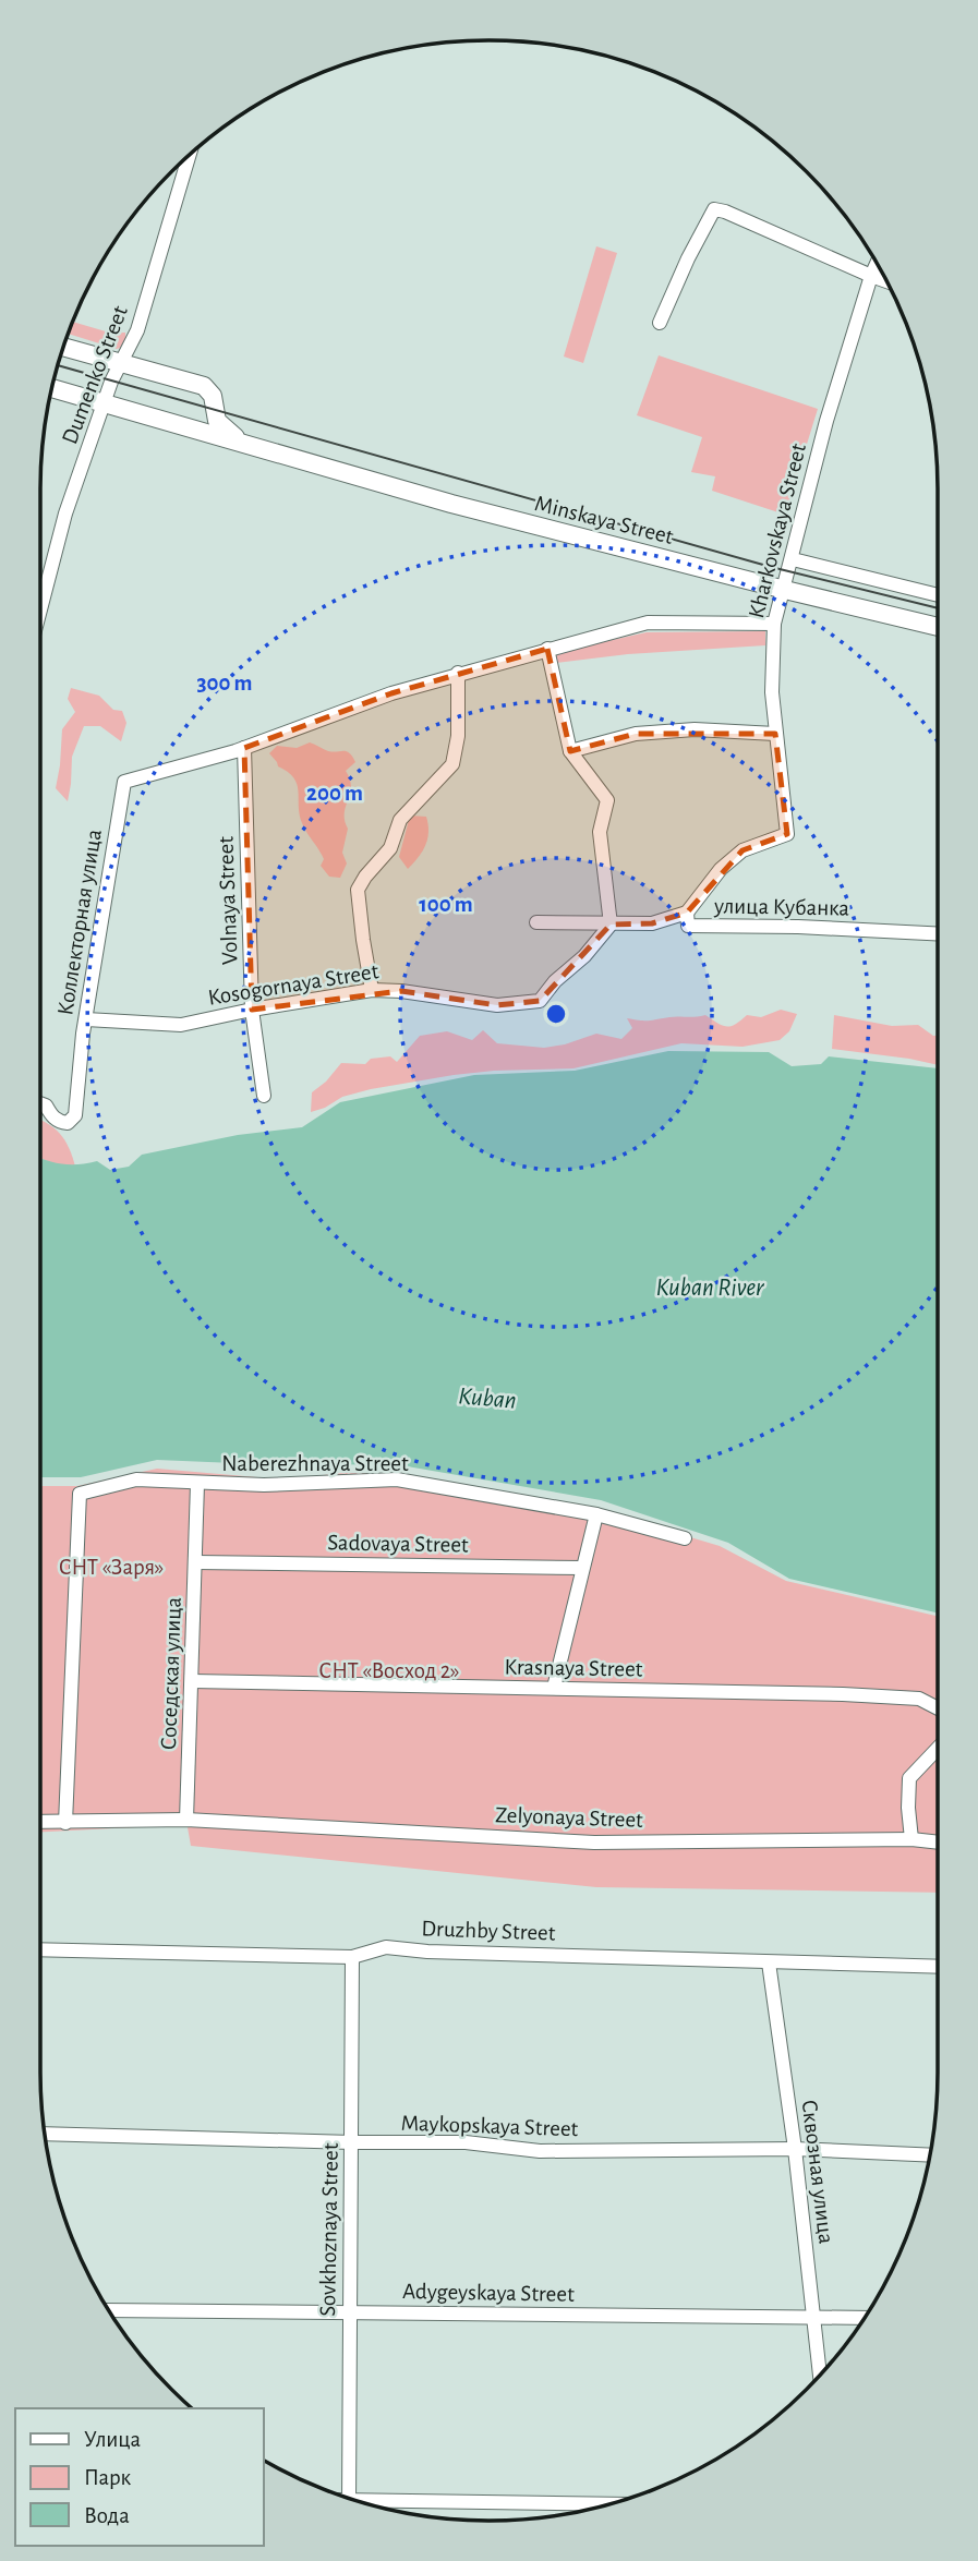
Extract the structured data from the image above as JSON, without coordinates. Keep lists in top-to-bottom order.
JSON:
{
  "streets": {
    "main road": ["Minskaya Street"],
    "street": [
      "Dumenko Street",
      "Kharkovskaya Street",
      "Volnaya Street",
      "улица Кубанка",
      "Коллекторная улица",
      "Kosogornaya Street",
      "Naberezhnaya Street",
      "Sadovaya Street",
      "Krasnaya Street",
      "Соседская улица",
      "Zelyonaya Street",
      "Druzhby Street",
      "Maykopskaya Street",
      "Сквозная улица",
      "Sovkhoznaya Street",
      "Adygeyskaya Street"
    ]
  },
  "crossings": [
    ["Dumenko Street", "Minskaya Street"],
    ["Minskaya Street", "Kharkovskaya Street"],
    ["Kharkovskaya Street", "улица Кубанка"],
    ["Volnaya Street", "Коллекторная улица"],
    ["Volnaya Street", "Kosogornaya Street"],
    ["улица Кубанка", "Kosogornaya Street"],
    ["Коллекторная улица", "Kosogornaya Street"],
    ["Naberezhnaya Street", "Соседская улица"],
    ["Naberezhnaya Street", "Zelyonaya Street"],
    ["Sadovaya Street", "Соседская улица"],
    ["Krasnaya Street", "Соседская улица"],
    ["Соседская улица", "Zelyonaya Street"],
    ["Druzhby Street", "Сквозная улица"],
    ["Druzhby Street", "Sovkhoznaya Street"],
    ["Maykopskaya Street", "Сквозная улица"],
    ["Maykopskaya Street", "Sovkhoznaya Street"],
    ["Сквозная улица", "Adygeyskaya Street"],
    ["Sovkhoznaya Street", "Adygeyskaya Street"]
  ],
  "water": ["Kuban River", "Kuban"],
  "parks": ["СНТ «Заря»", "СНТ «Восход 2»"],
  "legend": ["Улица", "Парк", "Вода"],
  "rings": ["300 m", "200 m", "100 m"]
}
